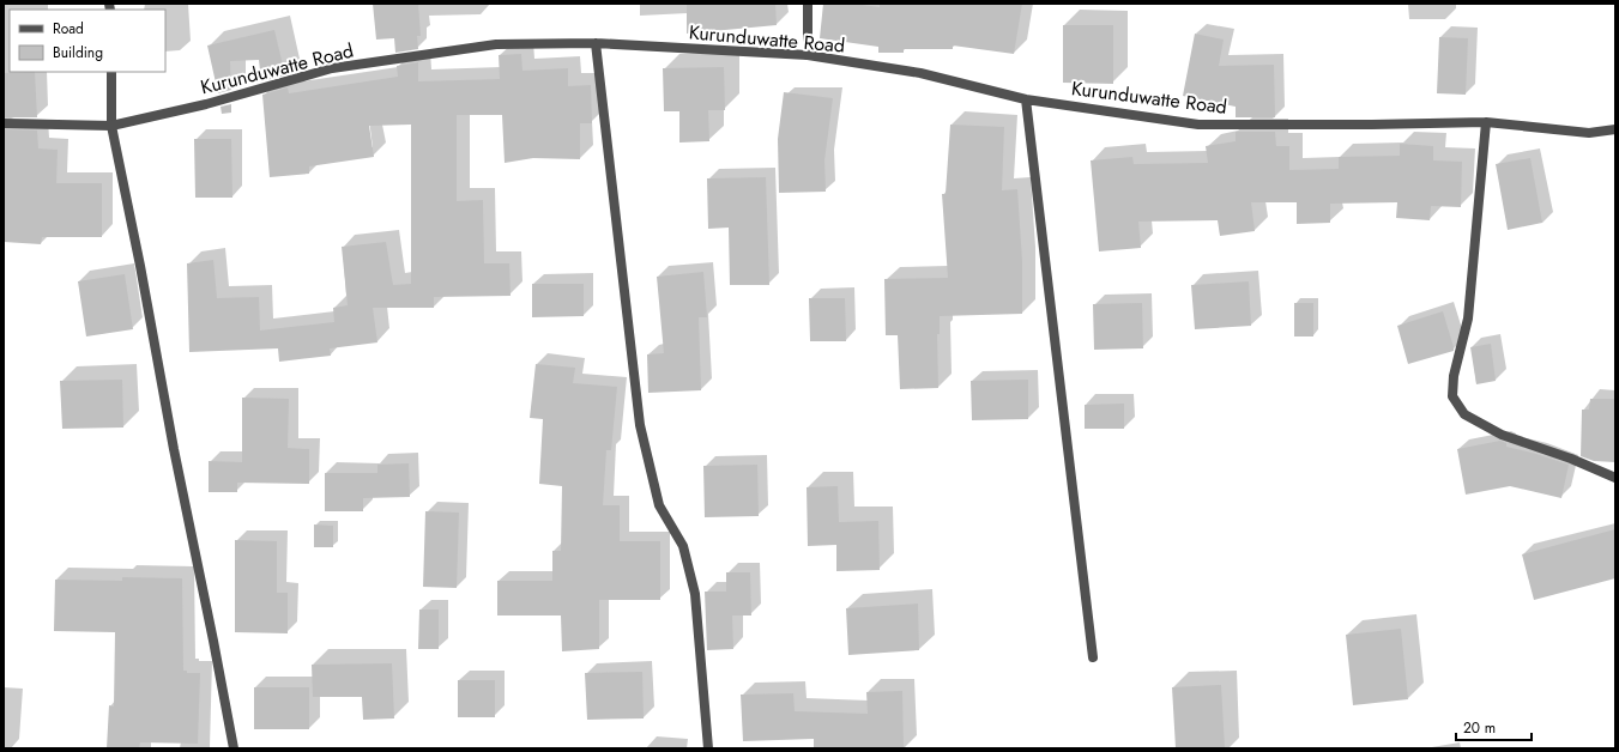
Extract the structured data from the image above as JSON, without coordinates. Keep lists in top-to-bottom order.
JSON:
{
  "streets": {
    "street": ["Kurunduwatte Road"]
  },
  "legend": ["Road", "Building"],
  "scale_bar": "20 m"
}
